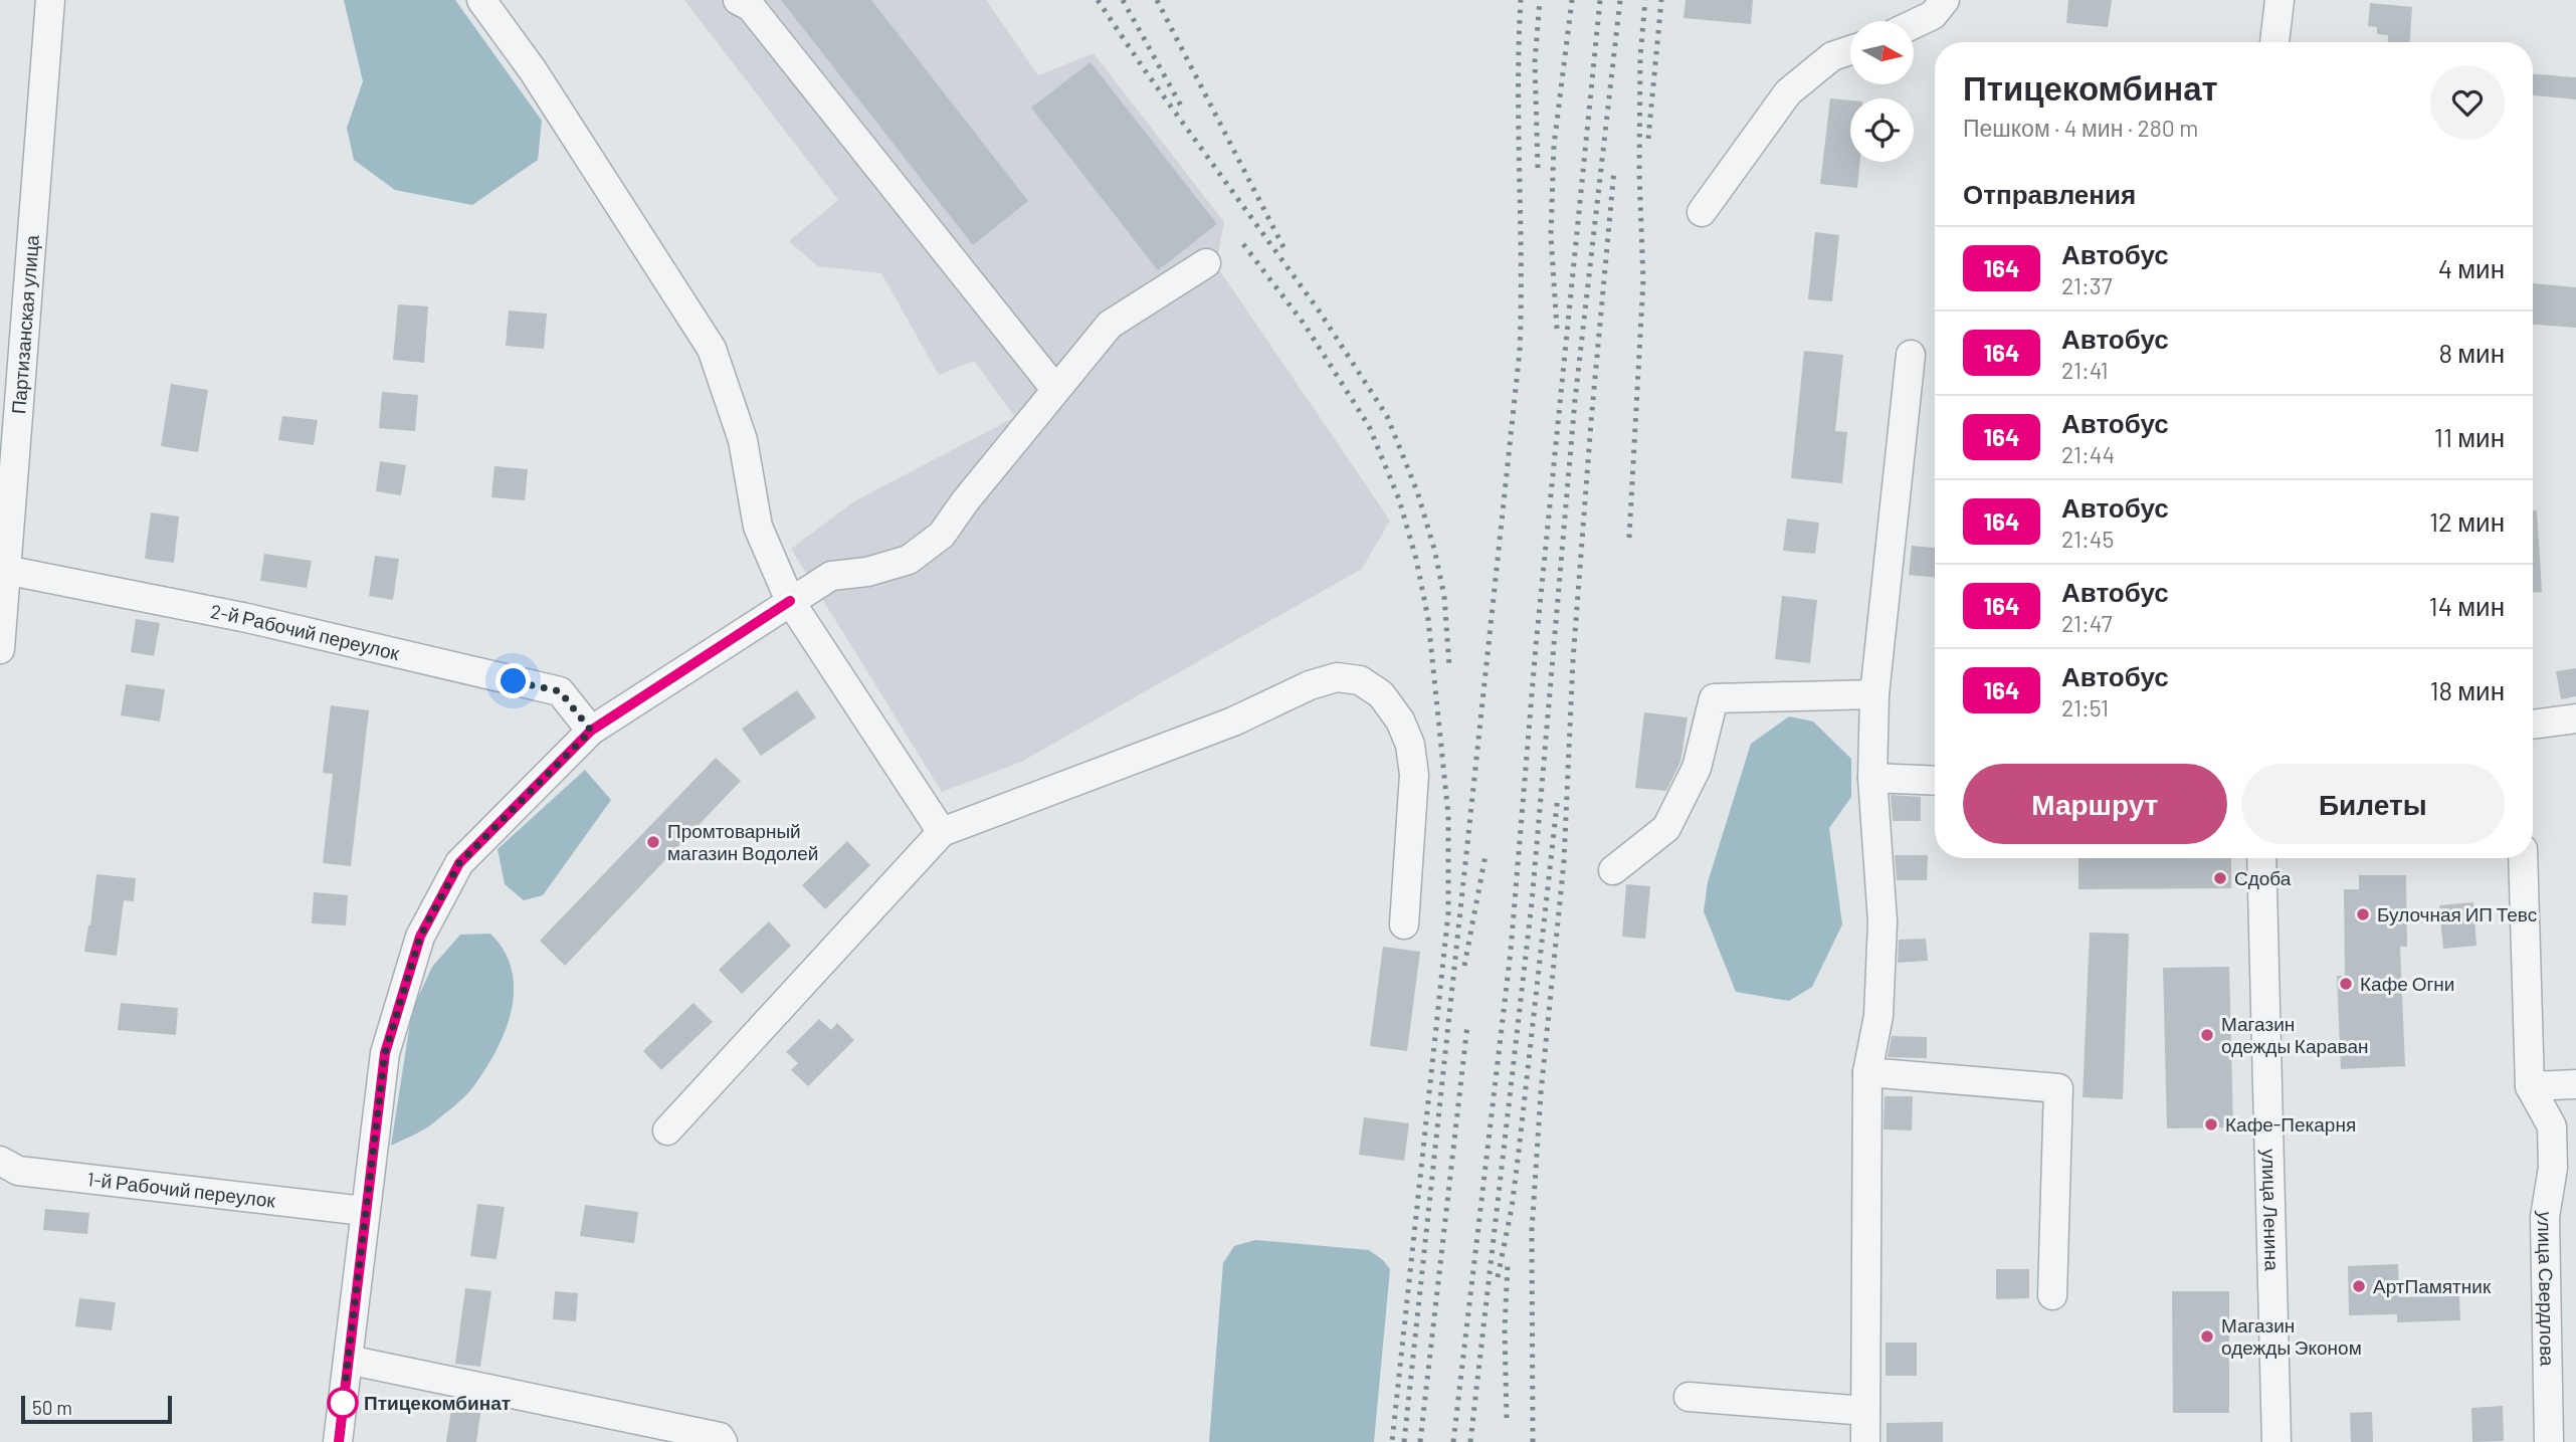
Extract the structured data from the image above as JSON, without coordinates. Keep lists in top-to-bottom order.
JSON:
{
  "streets": {
    "street": [
      "Партизанская улица",
      "2-й Рабочий переулок",
      "1-й Рабочий переулок",
      "улица Ленина",
      "улица Свердлова"
    ]
  },
  "crossings": [
    ["Партизанская улица", "2-й Рабочий переулок"]
  ],
  "places": [
    "Промтоварный магазин Водолей",
    "Сдоба",
    "Булочная ИП Тевс",
    "Кафе Огни",
    "Магазин одежды Караван",
    "Кафе-Пекарня",
    "АртПамятник",
    "Магазин одежды Эконом",
    "Птицекомбинат"
  ],
  "lines": ["bus line 164"],
  "scale_bar": "50 m",
  "north": "right",
  "page": {
    "heading": [
      ["Птицекомбинат", "Пешком · 4 мин · 280 m"],
      "Отправления"
    ],
    "list": [
      {
        "mark": "164",
        "name": "Автобус",
        "note": "21:37",
        "value": "4 мин"
      },
      {
        "mark": "164",
        "name": "Автобус",
        "note": "21:41",
        "value": "8 мин"
      },
      {
        "mark": "164",
        "name": "Автобус",
        "note": "21:44",
        "value": "11 мин"
      },
      {
        "mark": "164",
        "name": "Автобус",
        "note": "21:45",
        "value": "12 мин"
      },
      {
        "mark": "164",
        "name": "Автобус",
        "note": "21:47",
        "value": "14 мин"
      },
      {
        "mark": "164",
        "name": "Автобус",
        "note": "21:51",
        "value": "18 мин"
      }
    ],
    "buttons": ["Маршрут", "Билеты"],
    "scale": "50 m"
  }
}
